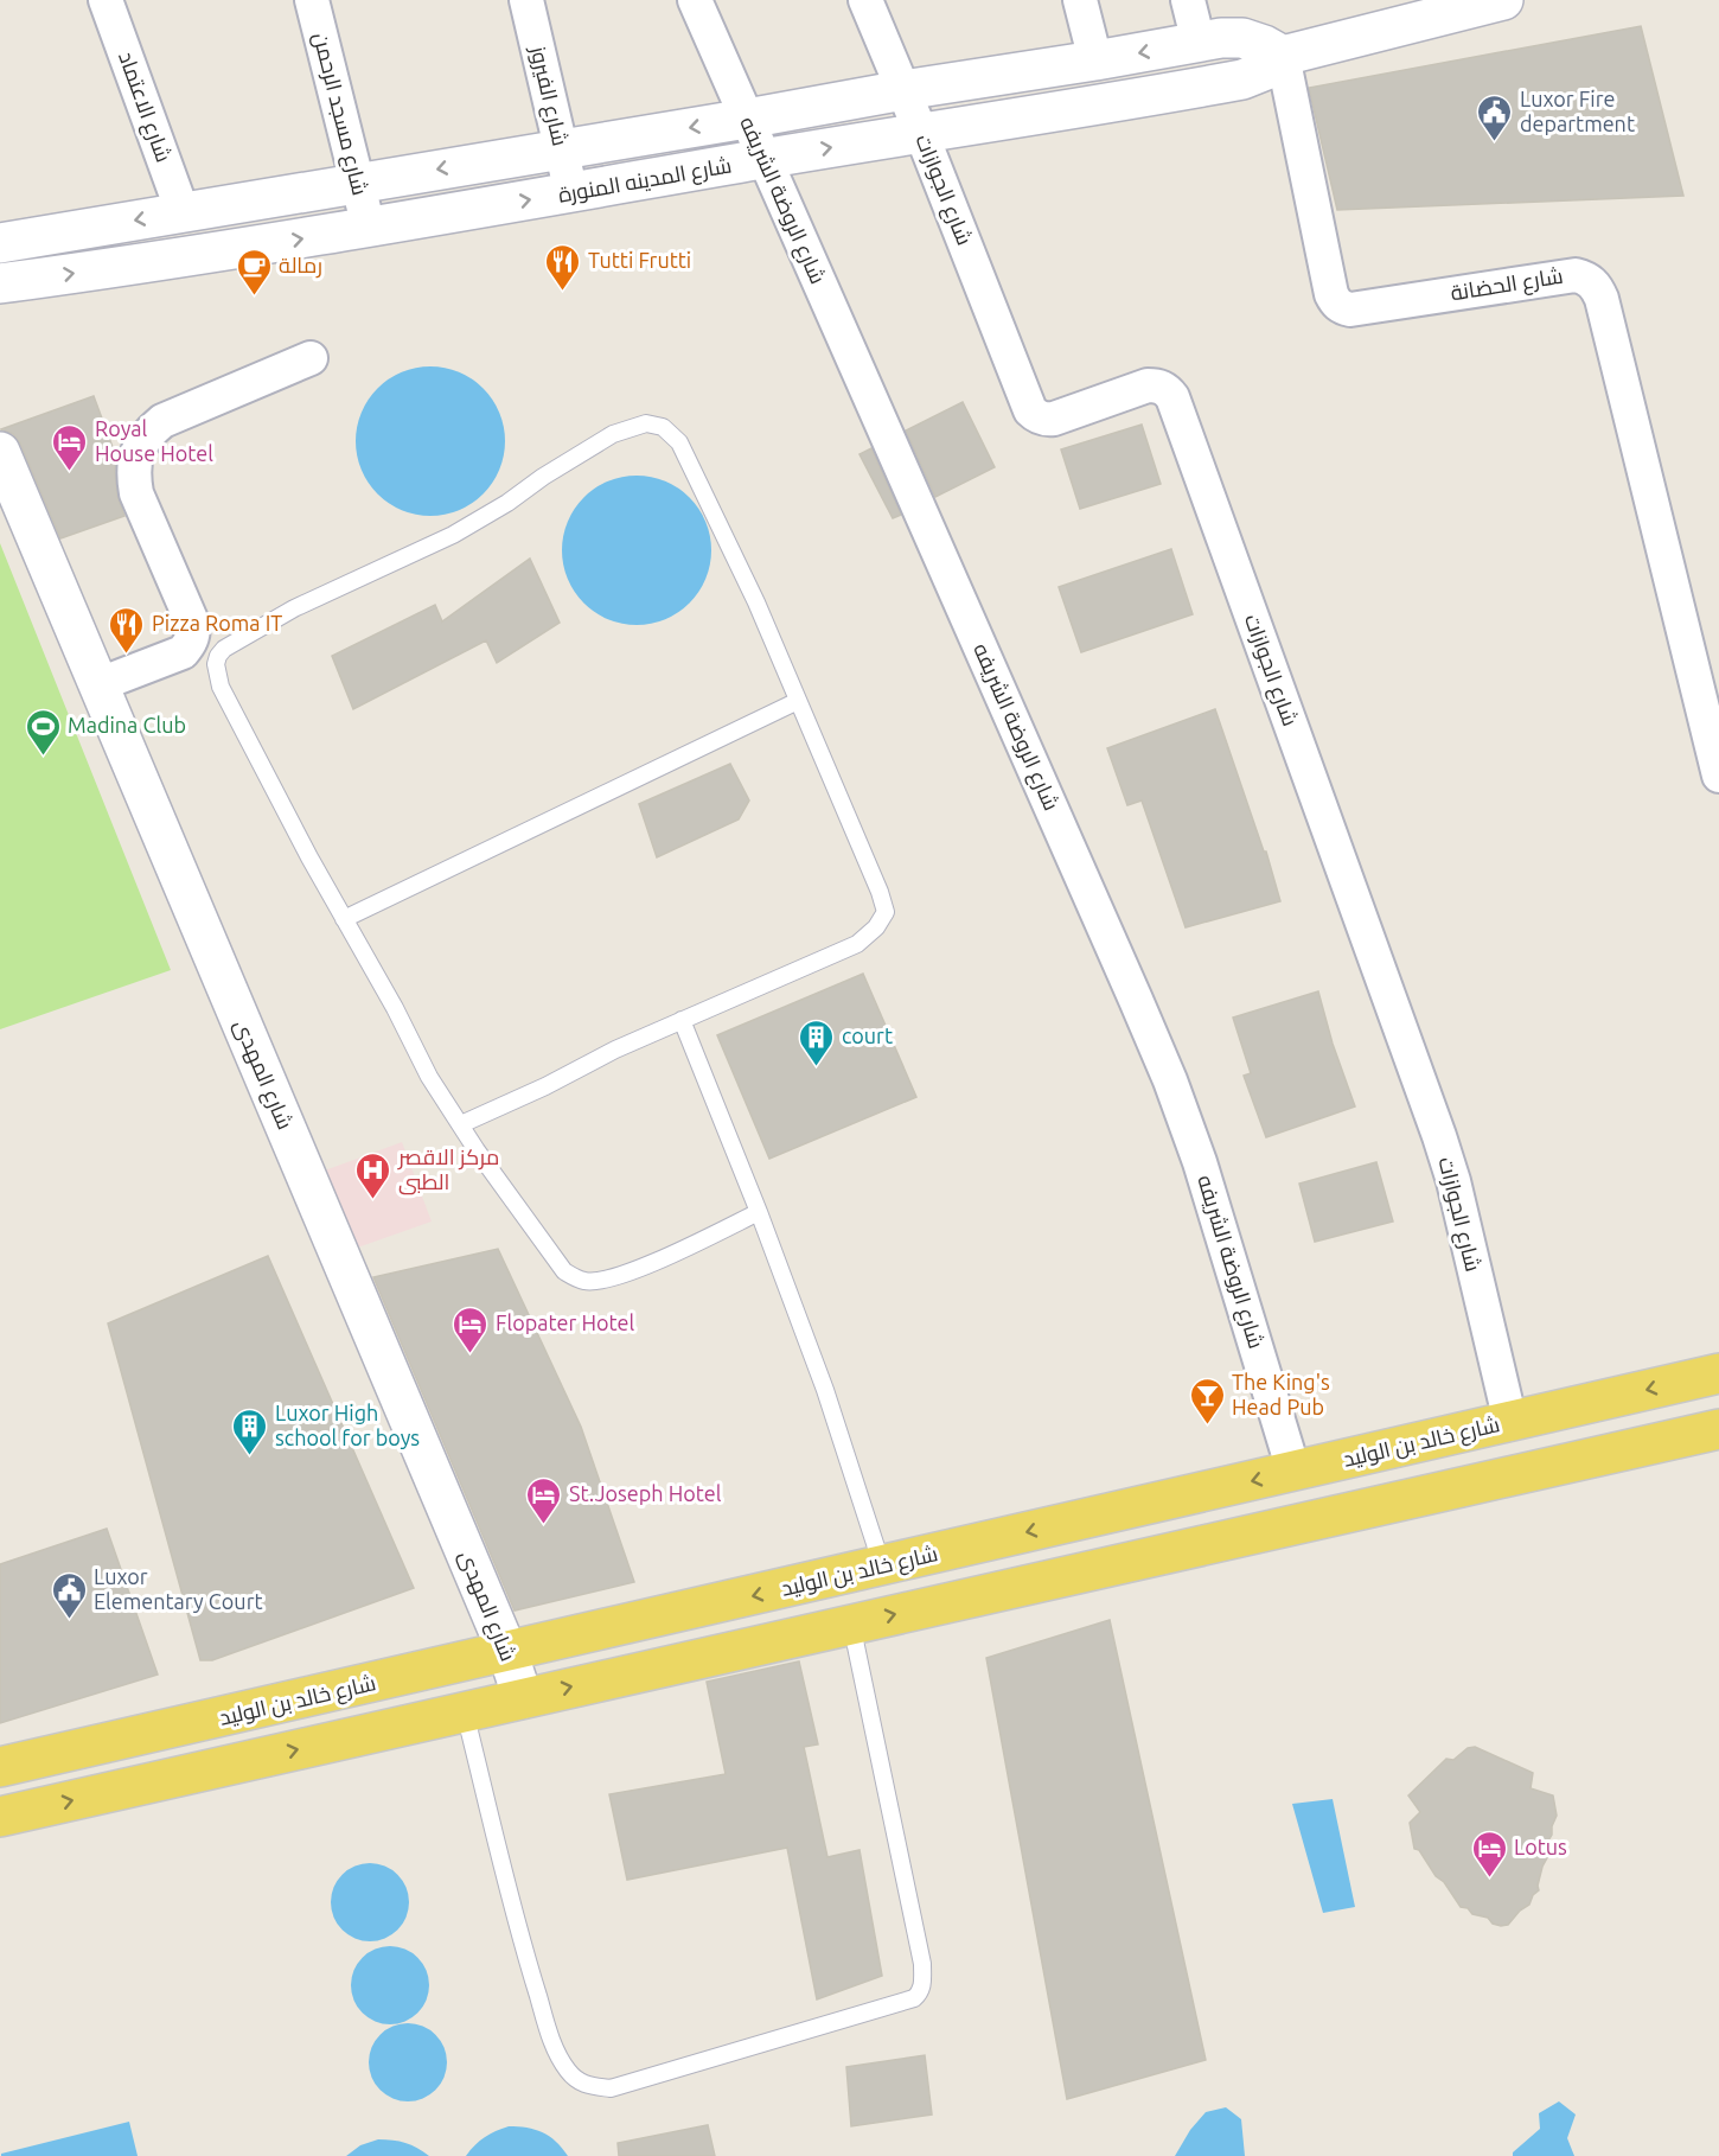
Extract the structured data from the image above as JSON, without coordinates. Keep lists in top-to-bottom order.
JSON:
{
  "streets": {
    "main road": ["شارع المدينه المنورة", "شارع المهدى", "شارع خالد بن الوليد"],
    "street": [
      "شارع الفيروز",
      "شارع الاعتماد",
      "شارع مسجد الرحمن",
      "شارع الجوازات",
      "شارع الروضة الشريفه",
      "شارع الحضانة"
    ]
  },
  "crossings": [
    ["شارع الفيروز", "شارع المدينه المنورة"],
    ["شارع الاعتماد", "شارع المدينه المنورة"],
    ["شارع مسجد الرحمن", "شارع المدينه المنورة"],
    ["شارع المدينه المنورة", "شارع الجوازات"],
    ["شارع المدينه المنورة", "شارع الروضة الشريفه"],
    ["شارع المدينه المنورة", "شارع الحضانة"],
    ["شارع الجوازات", "شارع خالد بن الوليد"],
    ["شارع الروضة الشريفه", "شارع خالد بن الوليد"],
    ["شارع المهدى", "شارع خالد بن الوليد"]
  ],
  "places": {
    "public building": ["Luxor Fire department", "Luxor Elementary Court"],
    "restaurant": ["Tutti Frutti", "Pizza Roma IT"],
    "cafe": ["رمالة"],
    "hotel": [
      "Royal House Hotel",
      "Flopater Hotel",
      "St.Joseph Hotel",
      "Lotus"
    ],
    "sports": ["Madina Club"],
    "building": ["court", "Luxor High school for boys"],
    "hospital": ["مركز الاقصر الطبى"],
    "bar": ["The King's Head Pub"]
  }
}
